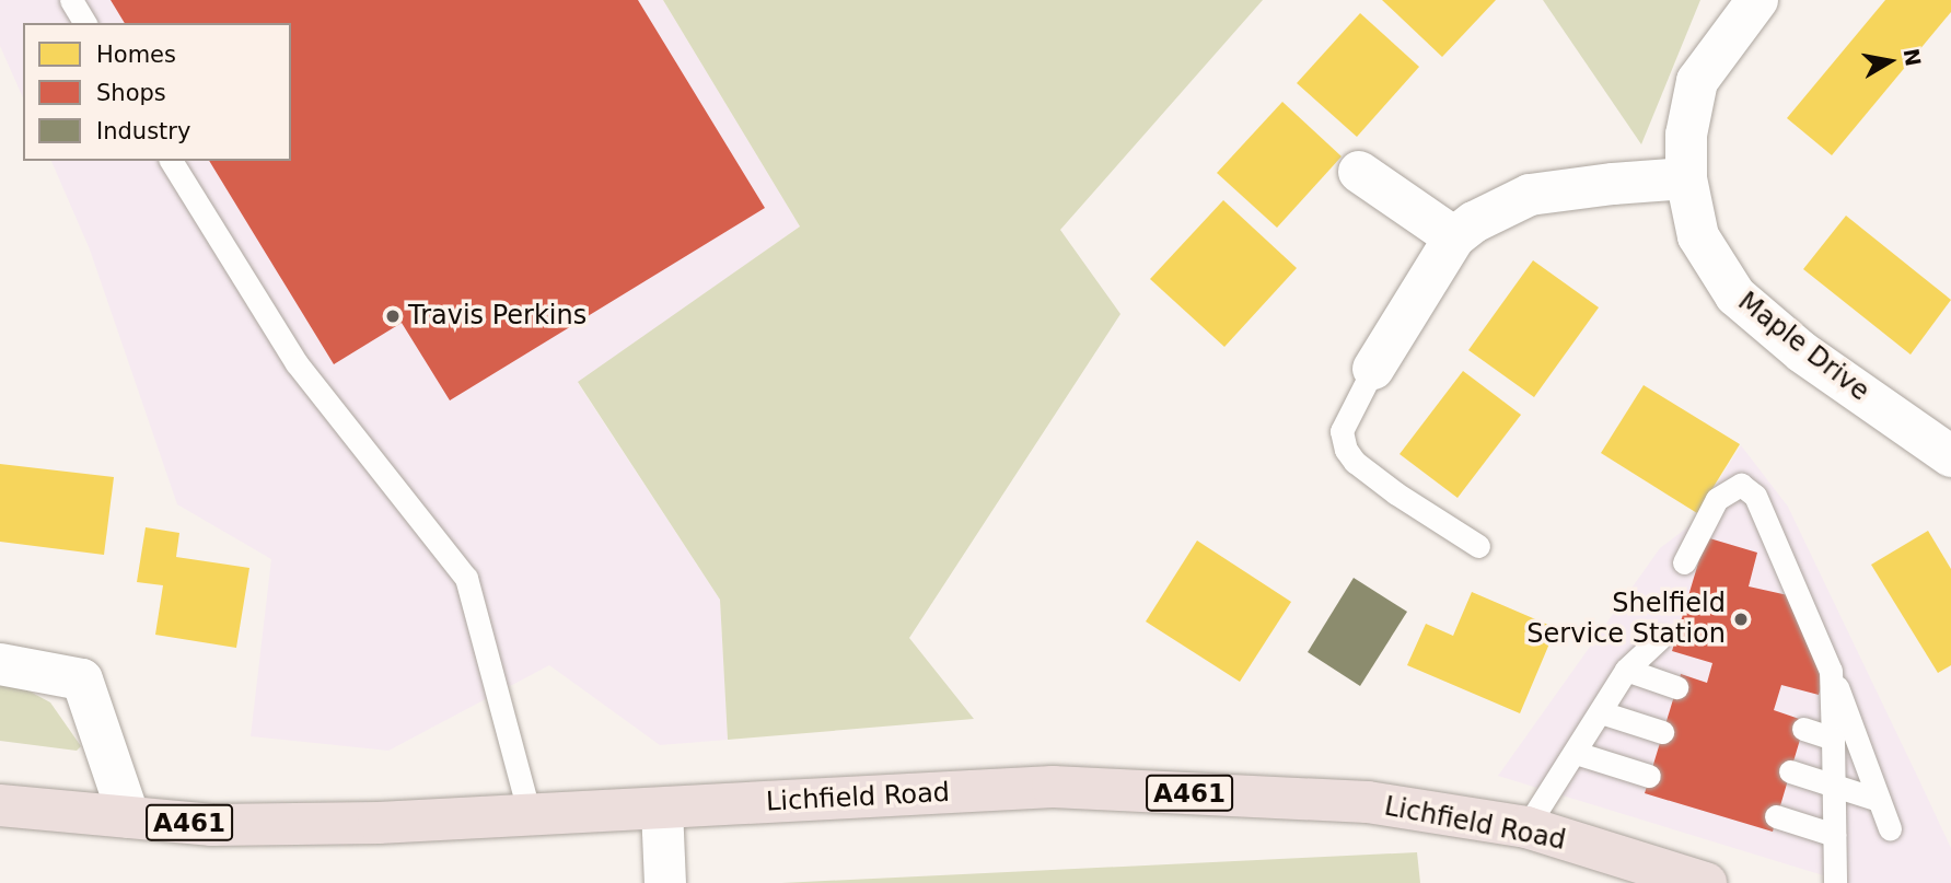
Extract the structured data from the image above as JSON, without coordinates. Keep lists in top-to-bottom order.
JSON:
{
  "streets": {
    "highway": ["A461", "Lichfield Road"],
    "street": ["Maple Drive"]
  },
  "places": ["Travis Perkins", "Shelfield Service Station"],
  "legend": ["Homes", "Shops", "Industry"],
  "north": "right"
}
